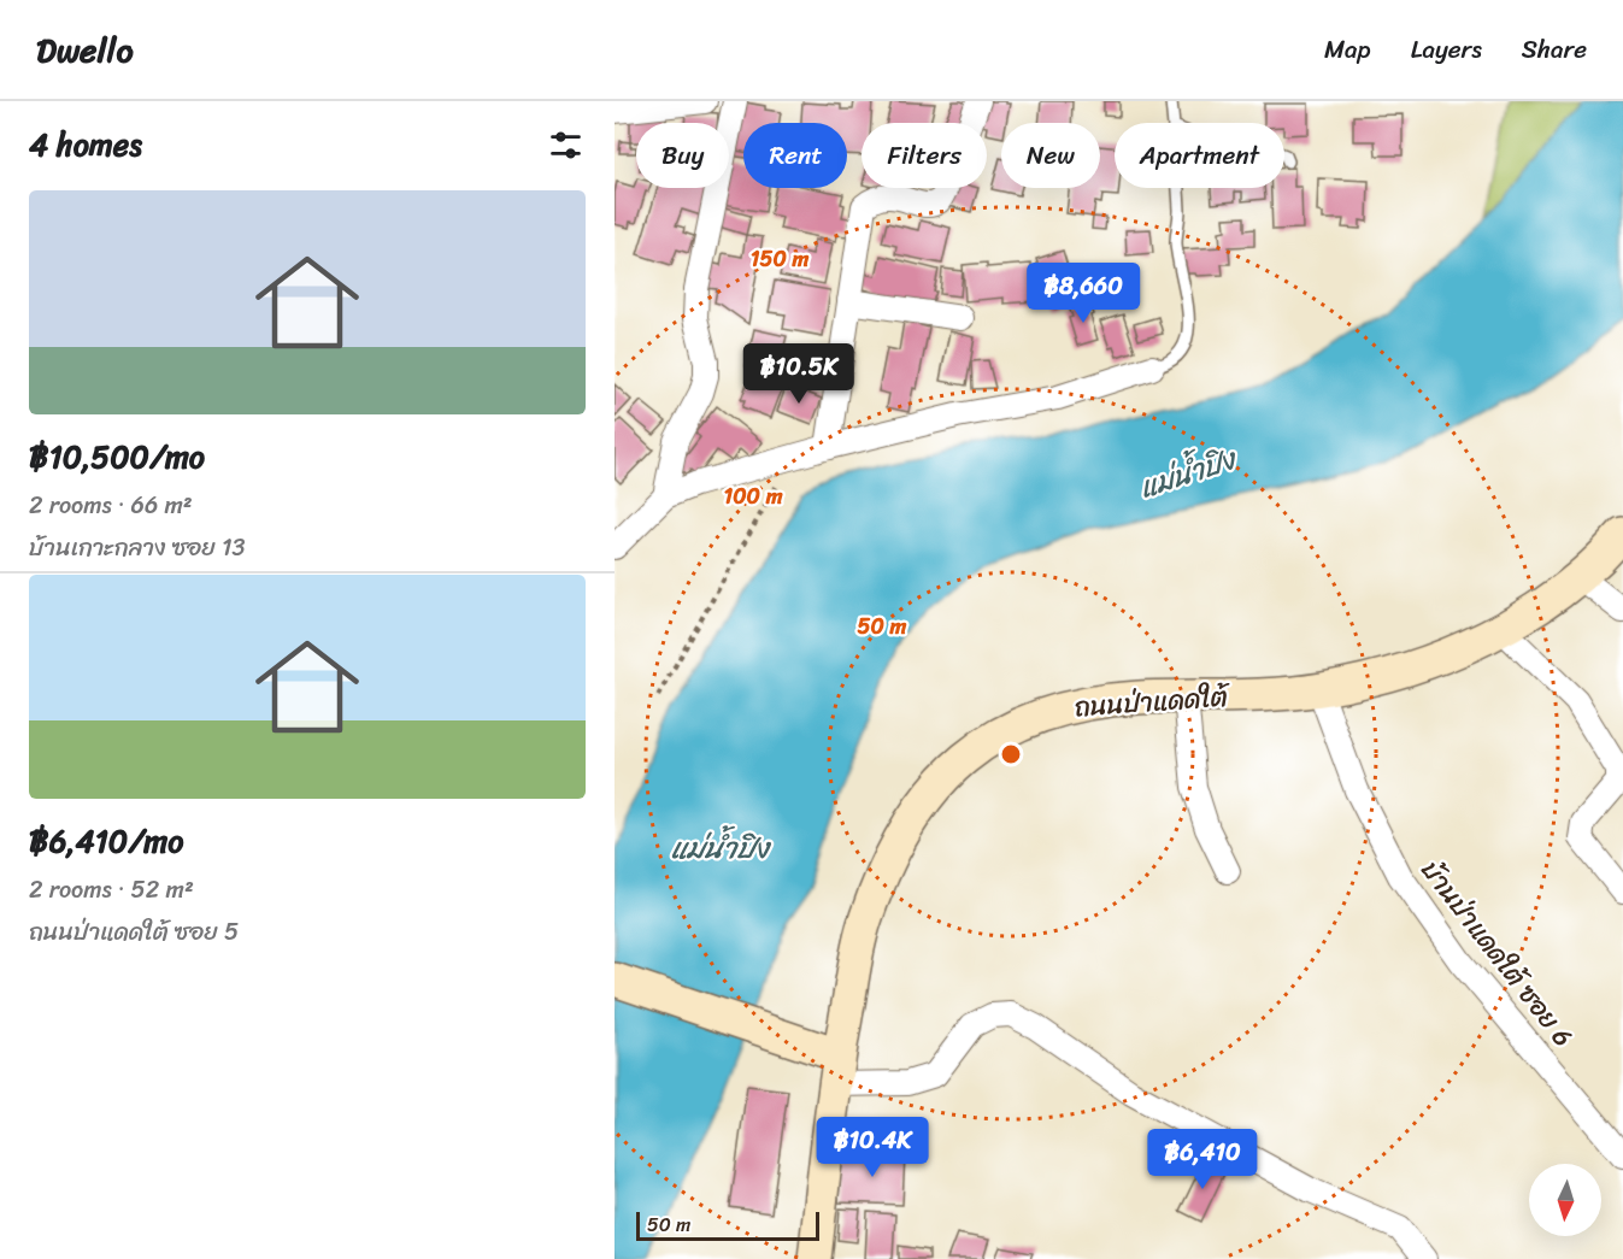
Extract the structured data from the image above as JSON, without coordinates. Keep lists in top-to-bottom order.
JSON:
{
  "streets": {
    "street": ["ถนนป่าแดดใต้", "บ้านป่าแดดใต้ ซอย 6"]
  },
  "crossings": [
    ["ถนนป่าแดดใต้", "บ้านป่าแดดใต้ ซอย 6"]
  ],
  "water": ["แม่น้ำปิง"],
  "scale_bar": "50 m",
  "north": "bottom",
  "page": {
    "header": "Dwello",
    "nav": ["Map", "Layers", "Share"],
    "heading": "4 homes",
    "chip": [
      "Buy",
      "Rent",
      "Filters",
      "New",
      "Apartment"
    ],
    "list": [
      {
        "name": "฿10,500/mo",
        "note": "2 rooms · 66 m² · บ้านเกาะกลาง ซอย 13"
      },
      {
        "name": "฿6,410/mo",
        "note": "2 rooms · 52 m² · ถนนป่าแดดใต้ ซอย 5"
      }
    ],
    "price": [
      "฿8,660",
      "฿10.5K",
      "฿10.4K",
      "฿6,410"
    ],
    "scale": "50 m"
  },
  "rings": ["150 m", "100 m", "50 m"]
}
